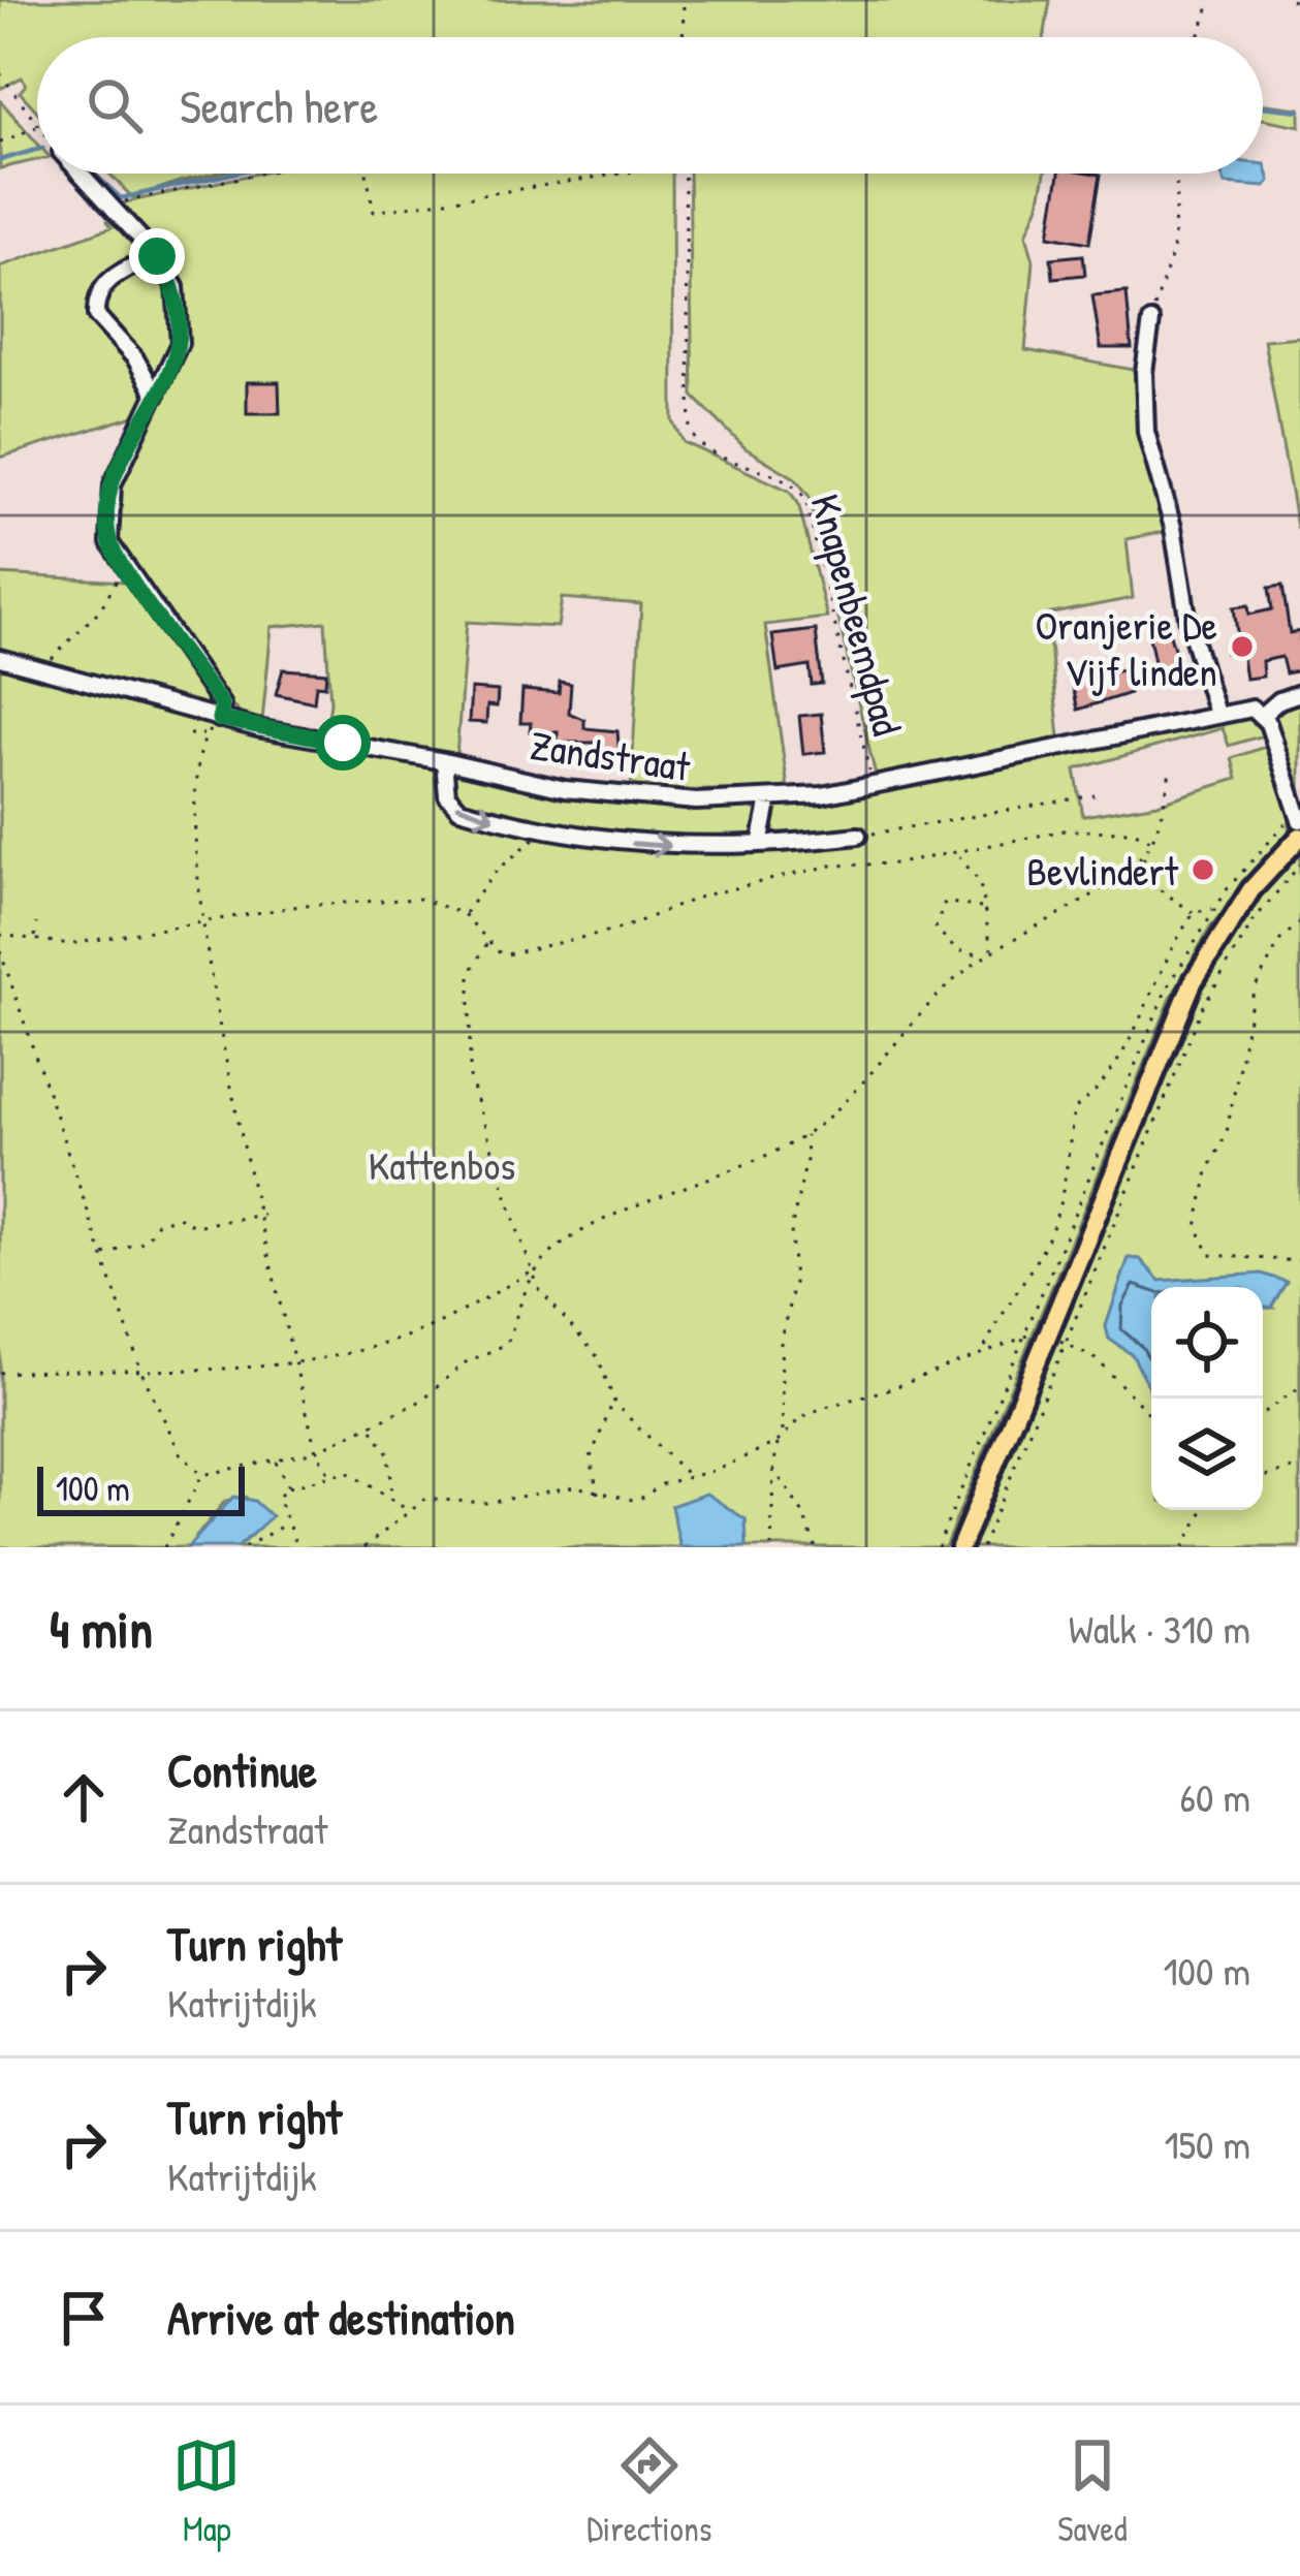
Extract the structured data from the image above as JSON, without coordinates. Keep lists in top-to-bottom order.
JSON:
{
  "streets": {
    "street": ["Zandstraat"],
    "path": ["Knapenbeemdpad"]
  },
  "crossings": [
    ["Knapenbeemdpad", "Zandstraat"]
  ],
  "parks": ["Kattenbos"],
  "places": ["Oranjerie De Vijf linden", "Bevlindert"],
  "scale_bar": "100 m",
  "page": {
    "search": "Search here",
    "scale": "100 m",
    "heading": ["4 min", "Walk · 310 m"],
    "list": [
      ["Continue", "Zandstraat", "60 m"],
      ["Turn right", "Katrijtdijk", "100 m"],
      ["Turn right", "Katrijtdijk", "150 m"],
      "Arrive at destination"
    ],
    "nav": ["Map", "Directions", "Saved"]
  }
}
